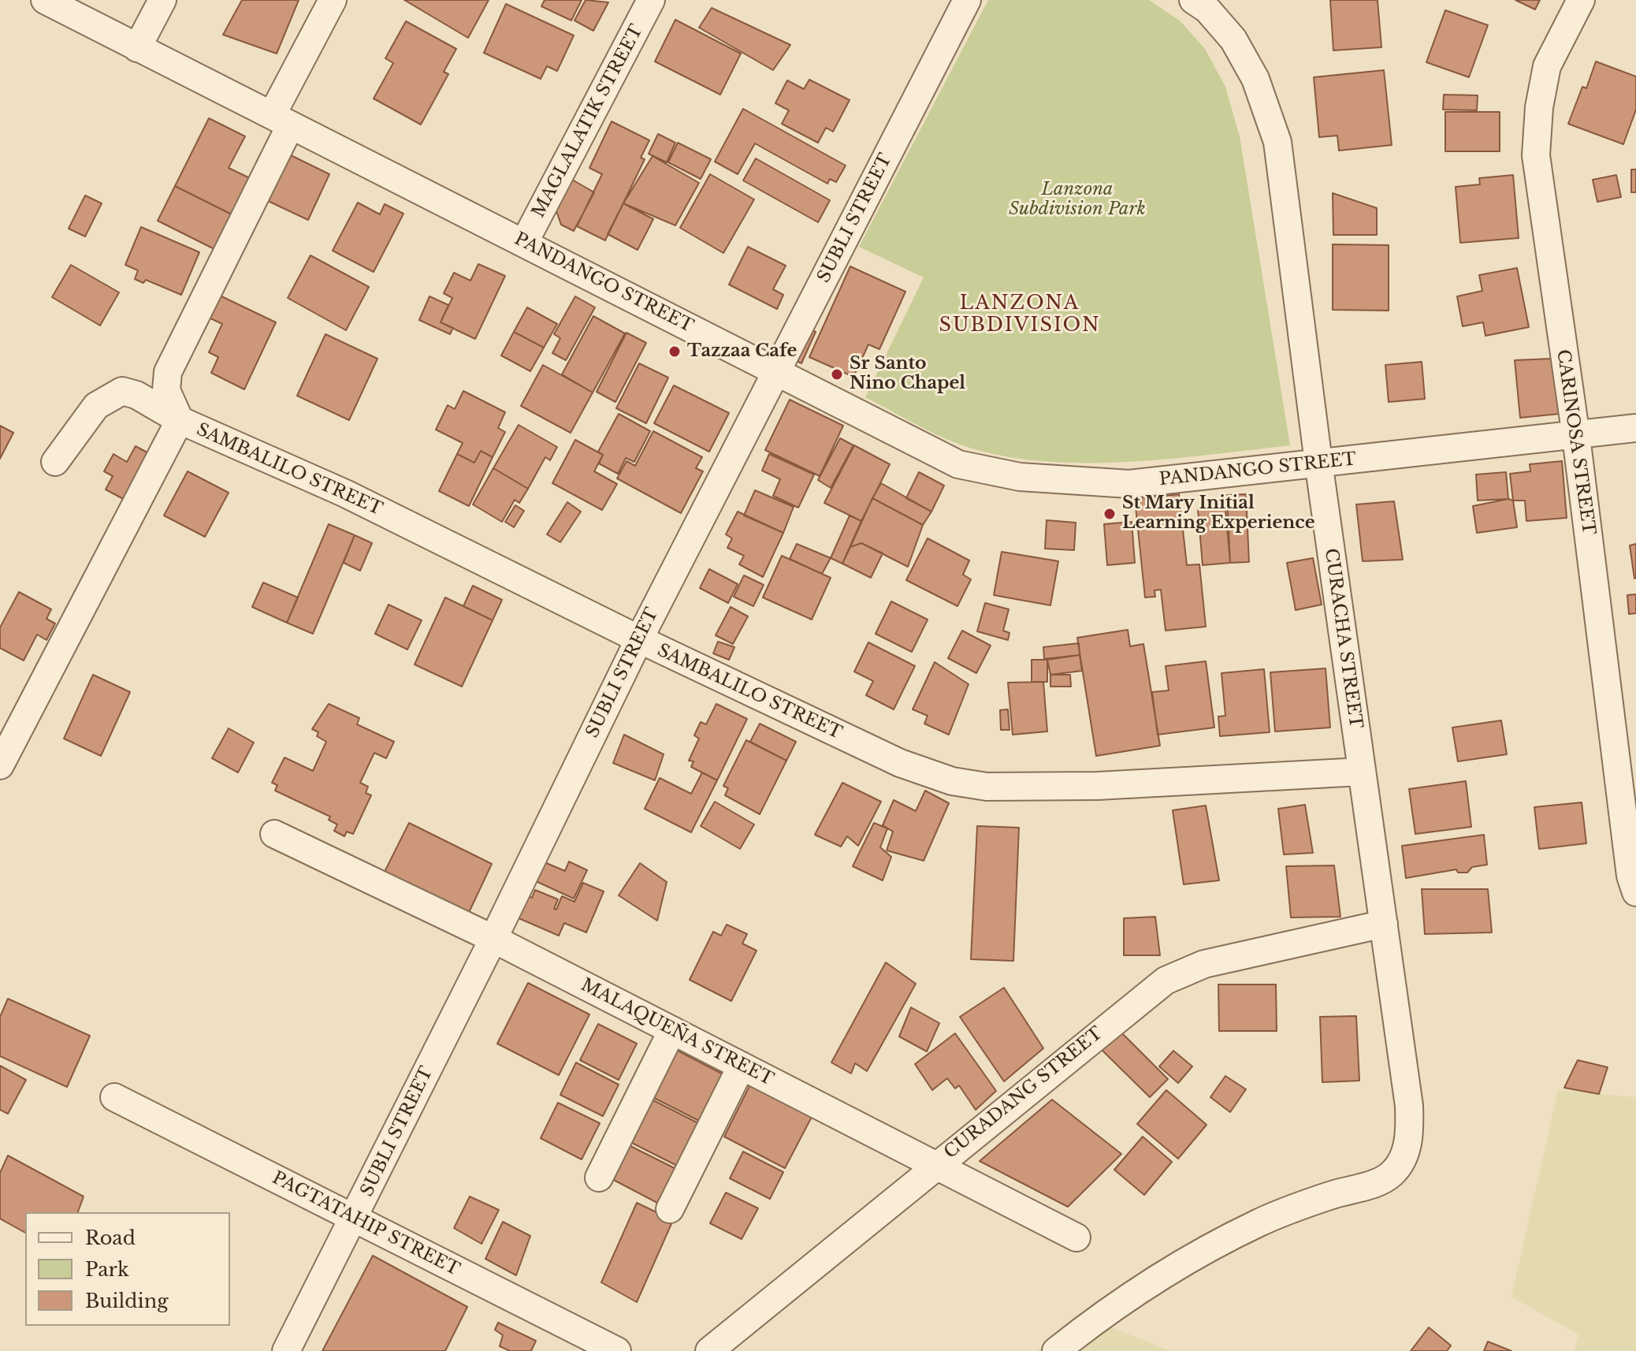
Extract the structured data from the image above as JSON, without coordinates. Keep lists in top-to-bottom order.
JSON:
{
  "streets": {
    "street": [
      "MAGLALATIK STREET",
      "SUBLI STREET",
      "PANDANGO STREET",
      "CARINOSA STREET",
      "SAMBALILO STREET",
      "CURACHA STREET",
      "MALAQUEÑA STREET",
      "CURADANG STREET",
      "PAGTATAHIP STREET"
    ]
  },
  "crossings": [
    ["MAGLALATIK STREET", "PANDANGO STREET"],
    ["SUBLI STREET", "PANDANGO STREET"],
    ["SUBLI STREET", "SAMBALILO STREET"],
    ["SUBLI STREET", "MALAQUEÑA STREET"],
    ["SUBLI STREET", "PAGTATAHIP STREET"],
    ["PANDANGO STREET", "CARINOSA STREET"],
    ["PANDANGO STREET", "CURACHA STREET"],
    ["SAMBALILO STREET", "CURACHA STREET"],
    ["CURACHA STREET", "CURADANG STREET"],
    ["MALAQUEÑA STREET", "CURADANG STREET"]
  ],
  "districts": ["LANZONA SUBDIVISION"],
  "parks": ["Lanzona Subdivision Park"],
  "places": ["Tazzaa Cafe", "Sr Santo Nino Chapel", "St Mary Initial Learning Experience"],
  "legend": ["Road", "Park", "Building"]
}
